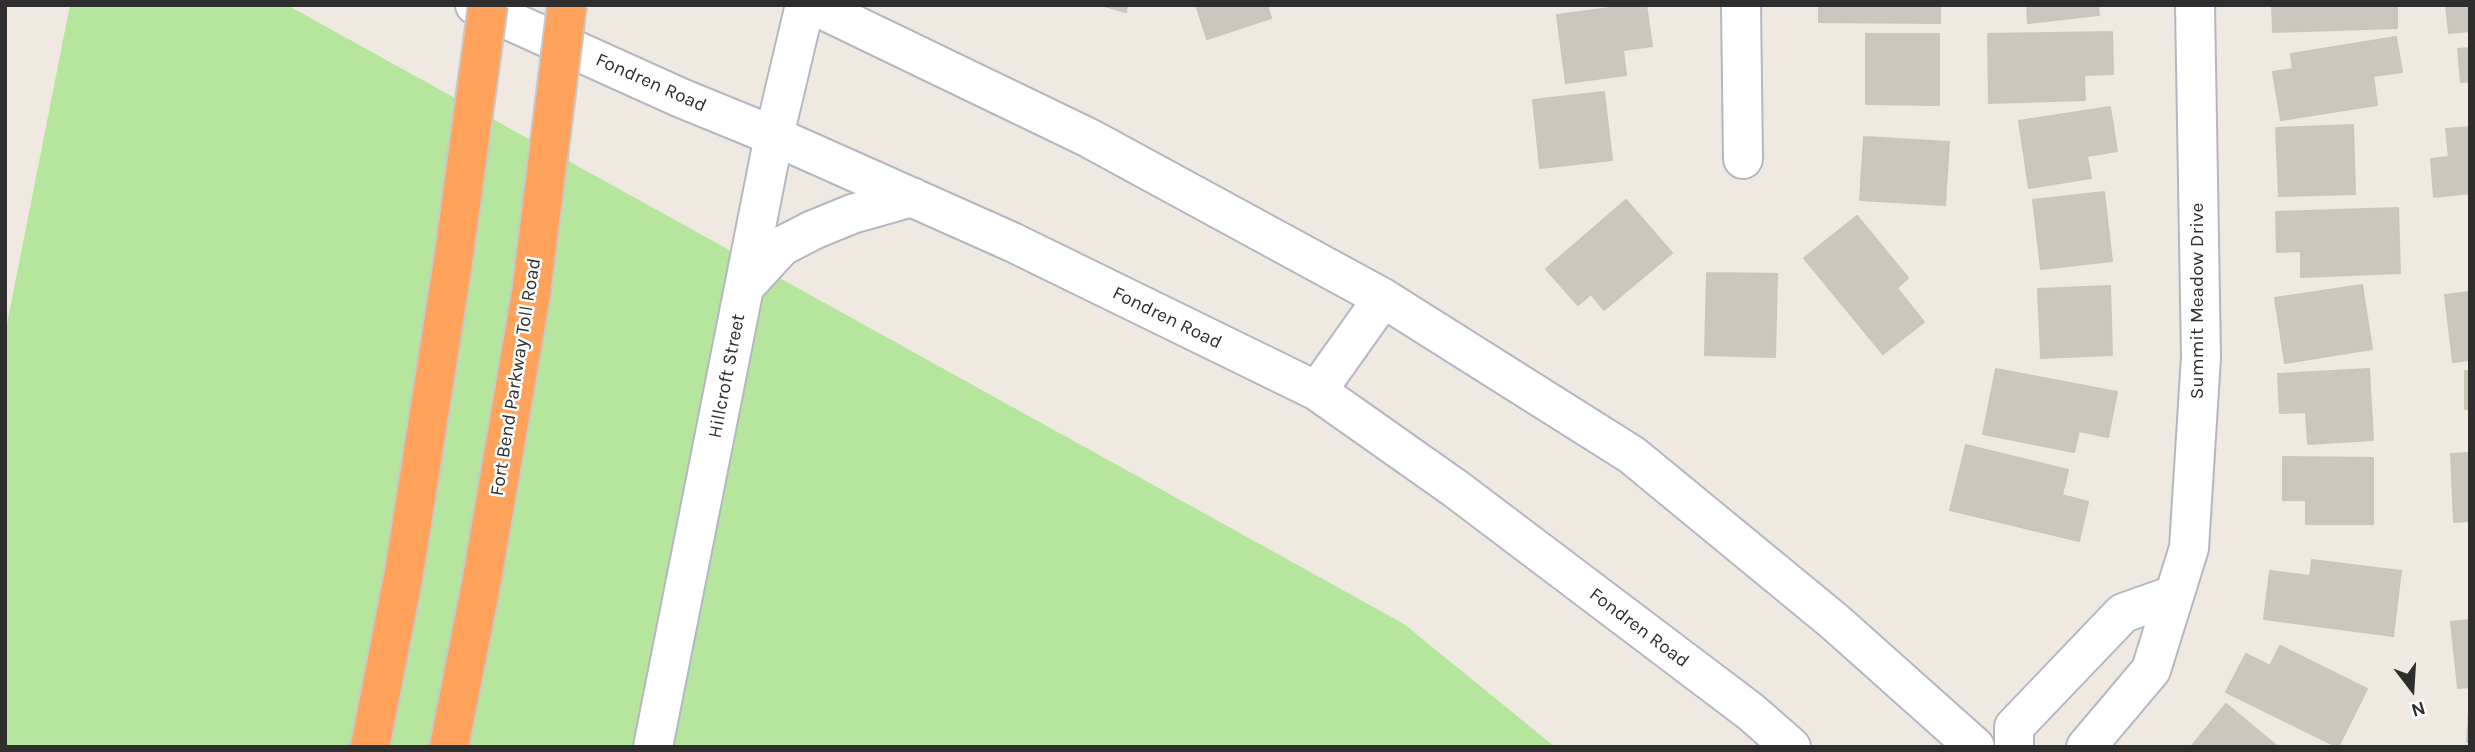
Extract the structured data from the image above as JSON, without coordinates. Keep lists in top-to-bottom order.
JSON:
{
  "streets": {
    "highway": ["Fort Bend Parkway Toll Road"],
    "main road": ["Fondren Road", "Summit Meadow Drive", "Hillcroft Street"]
  },
  "crossings": [
    ["Fondren Road", "Hillcroft Street"]
  ],
  "north": "bottom"
}
